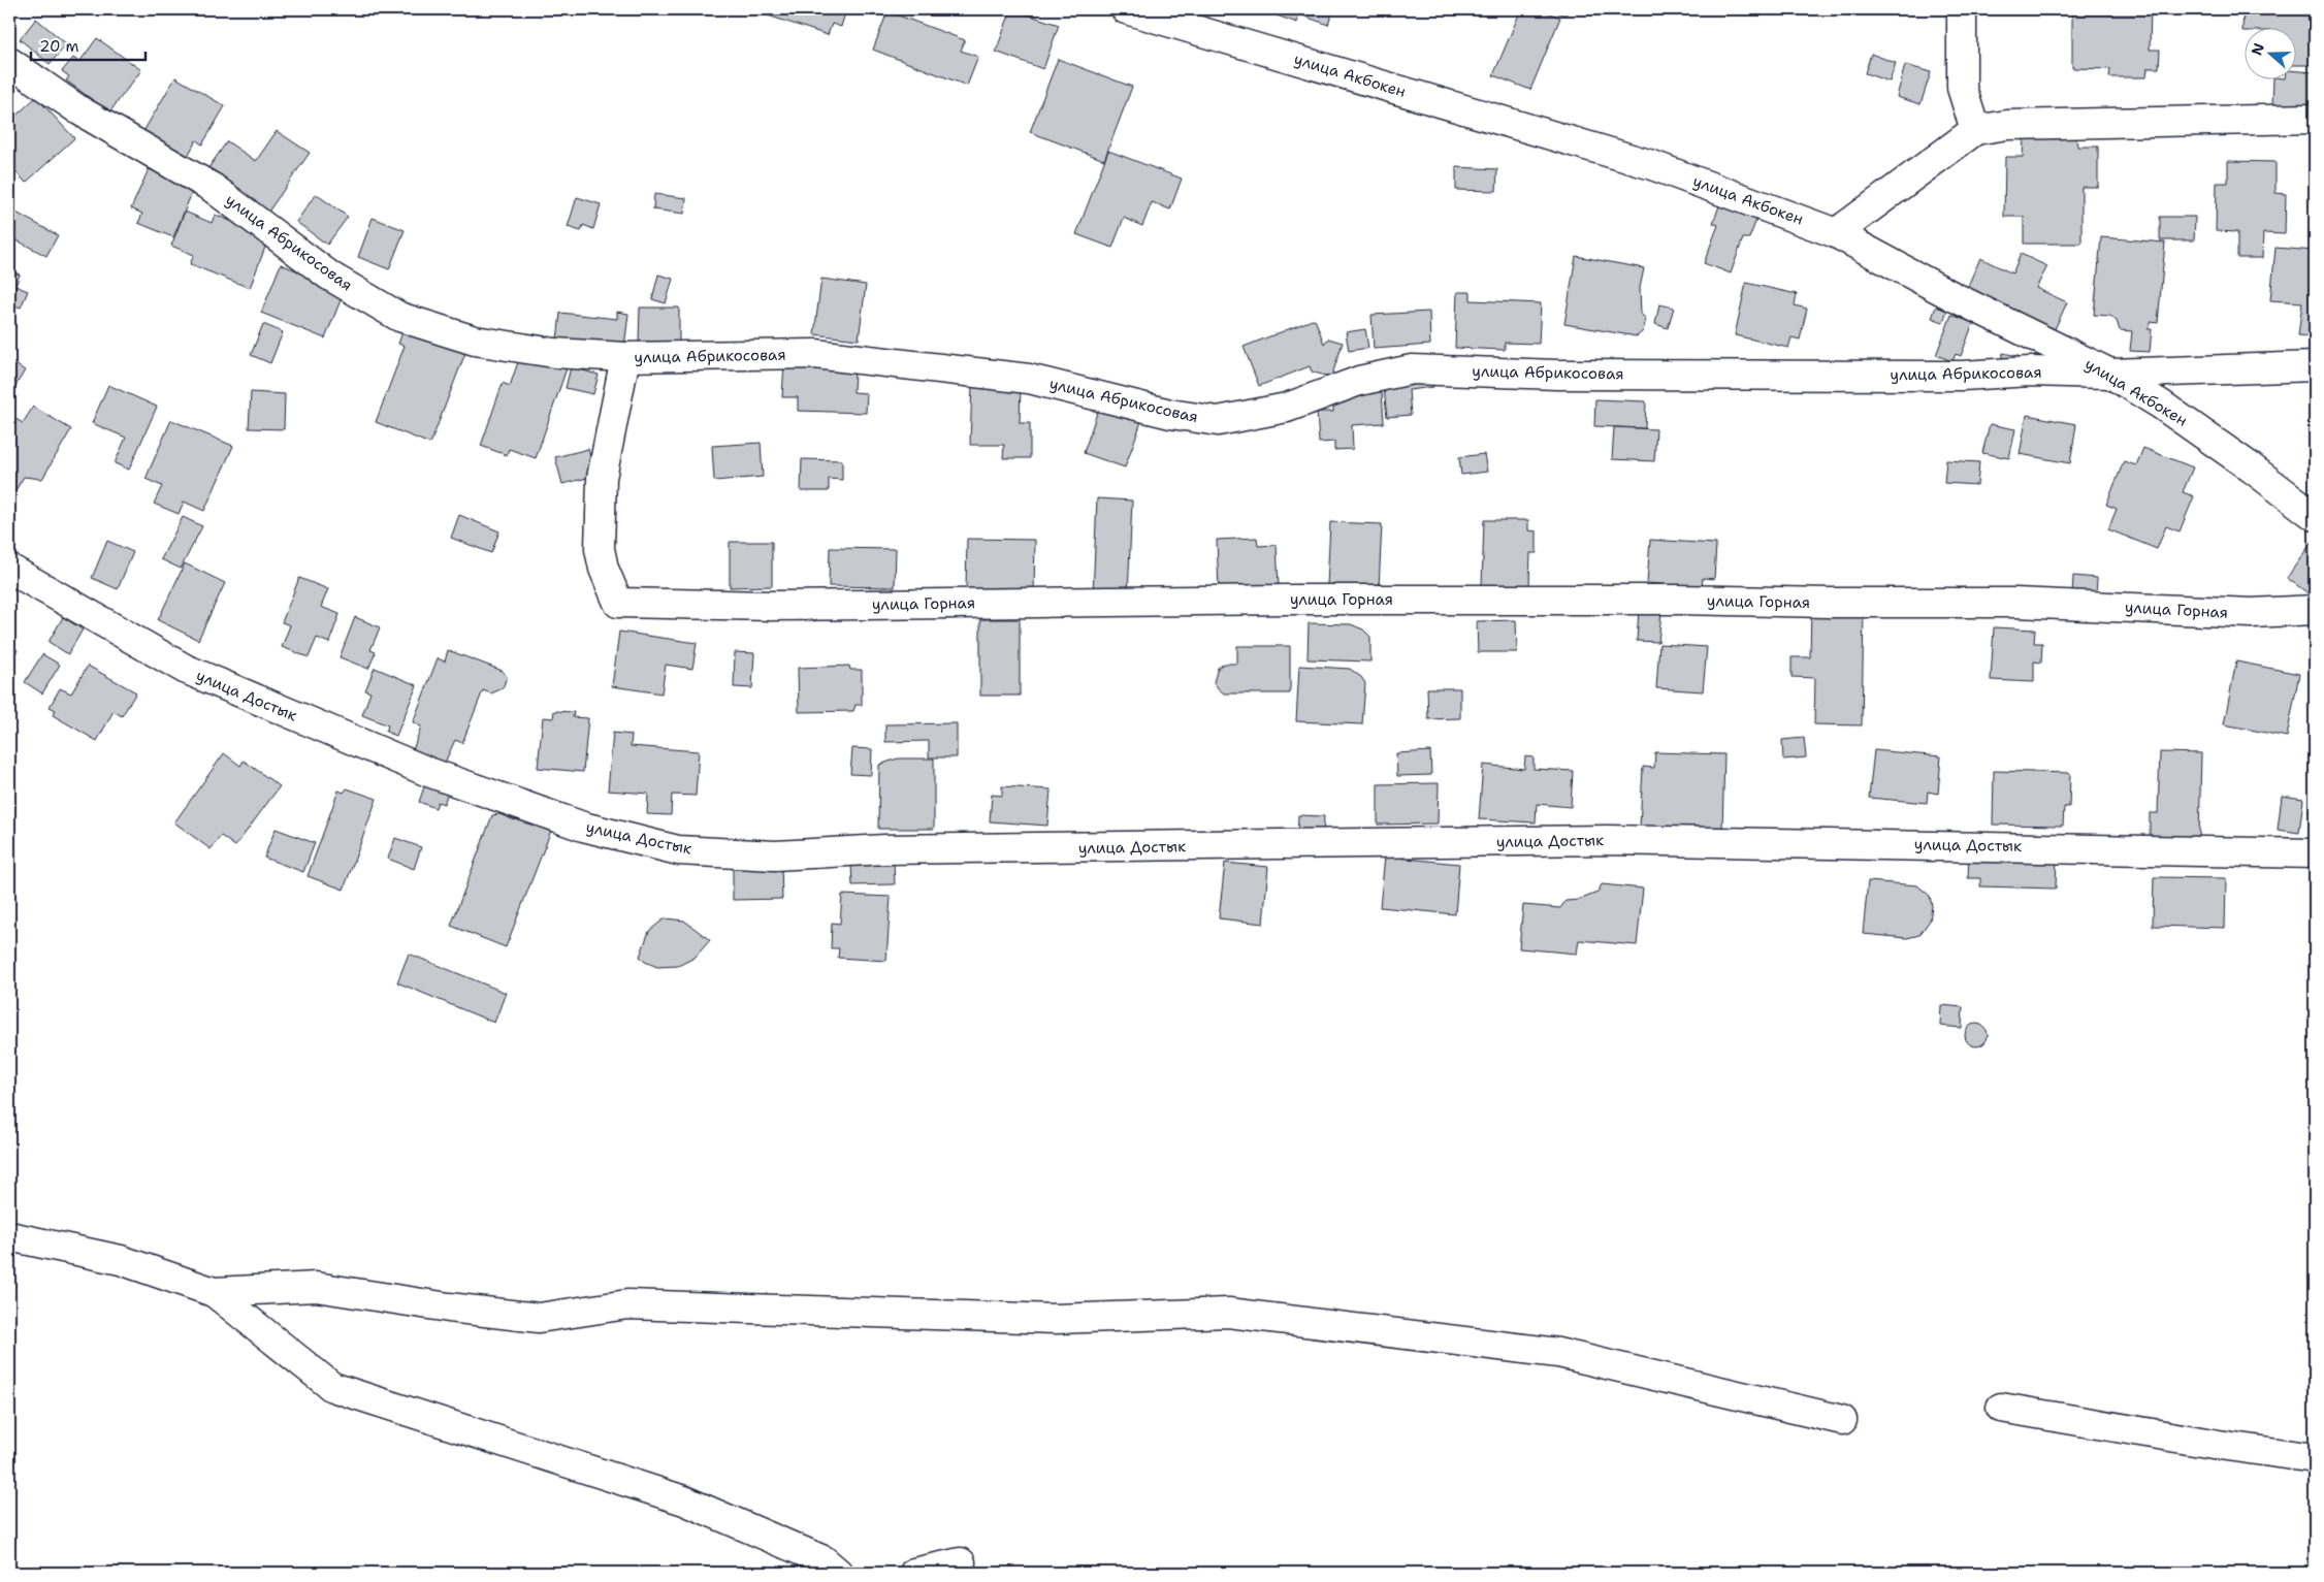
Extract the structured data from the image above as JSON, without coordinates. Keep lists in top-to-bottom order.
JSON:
{
  "streets": {
    "street": [
      "улица Акбокен",
      "улица Абрикосовая",
      "улица Горная",
      "улица Достык"
    ]
  },
  "crossings": [
    ["улица Акбокен", "улица Абрикосовая"],
    ["улица Абрикосовая", "улица Горная"]
  ],
  "scale_bar": "20 m",
  "north": "left"
}
